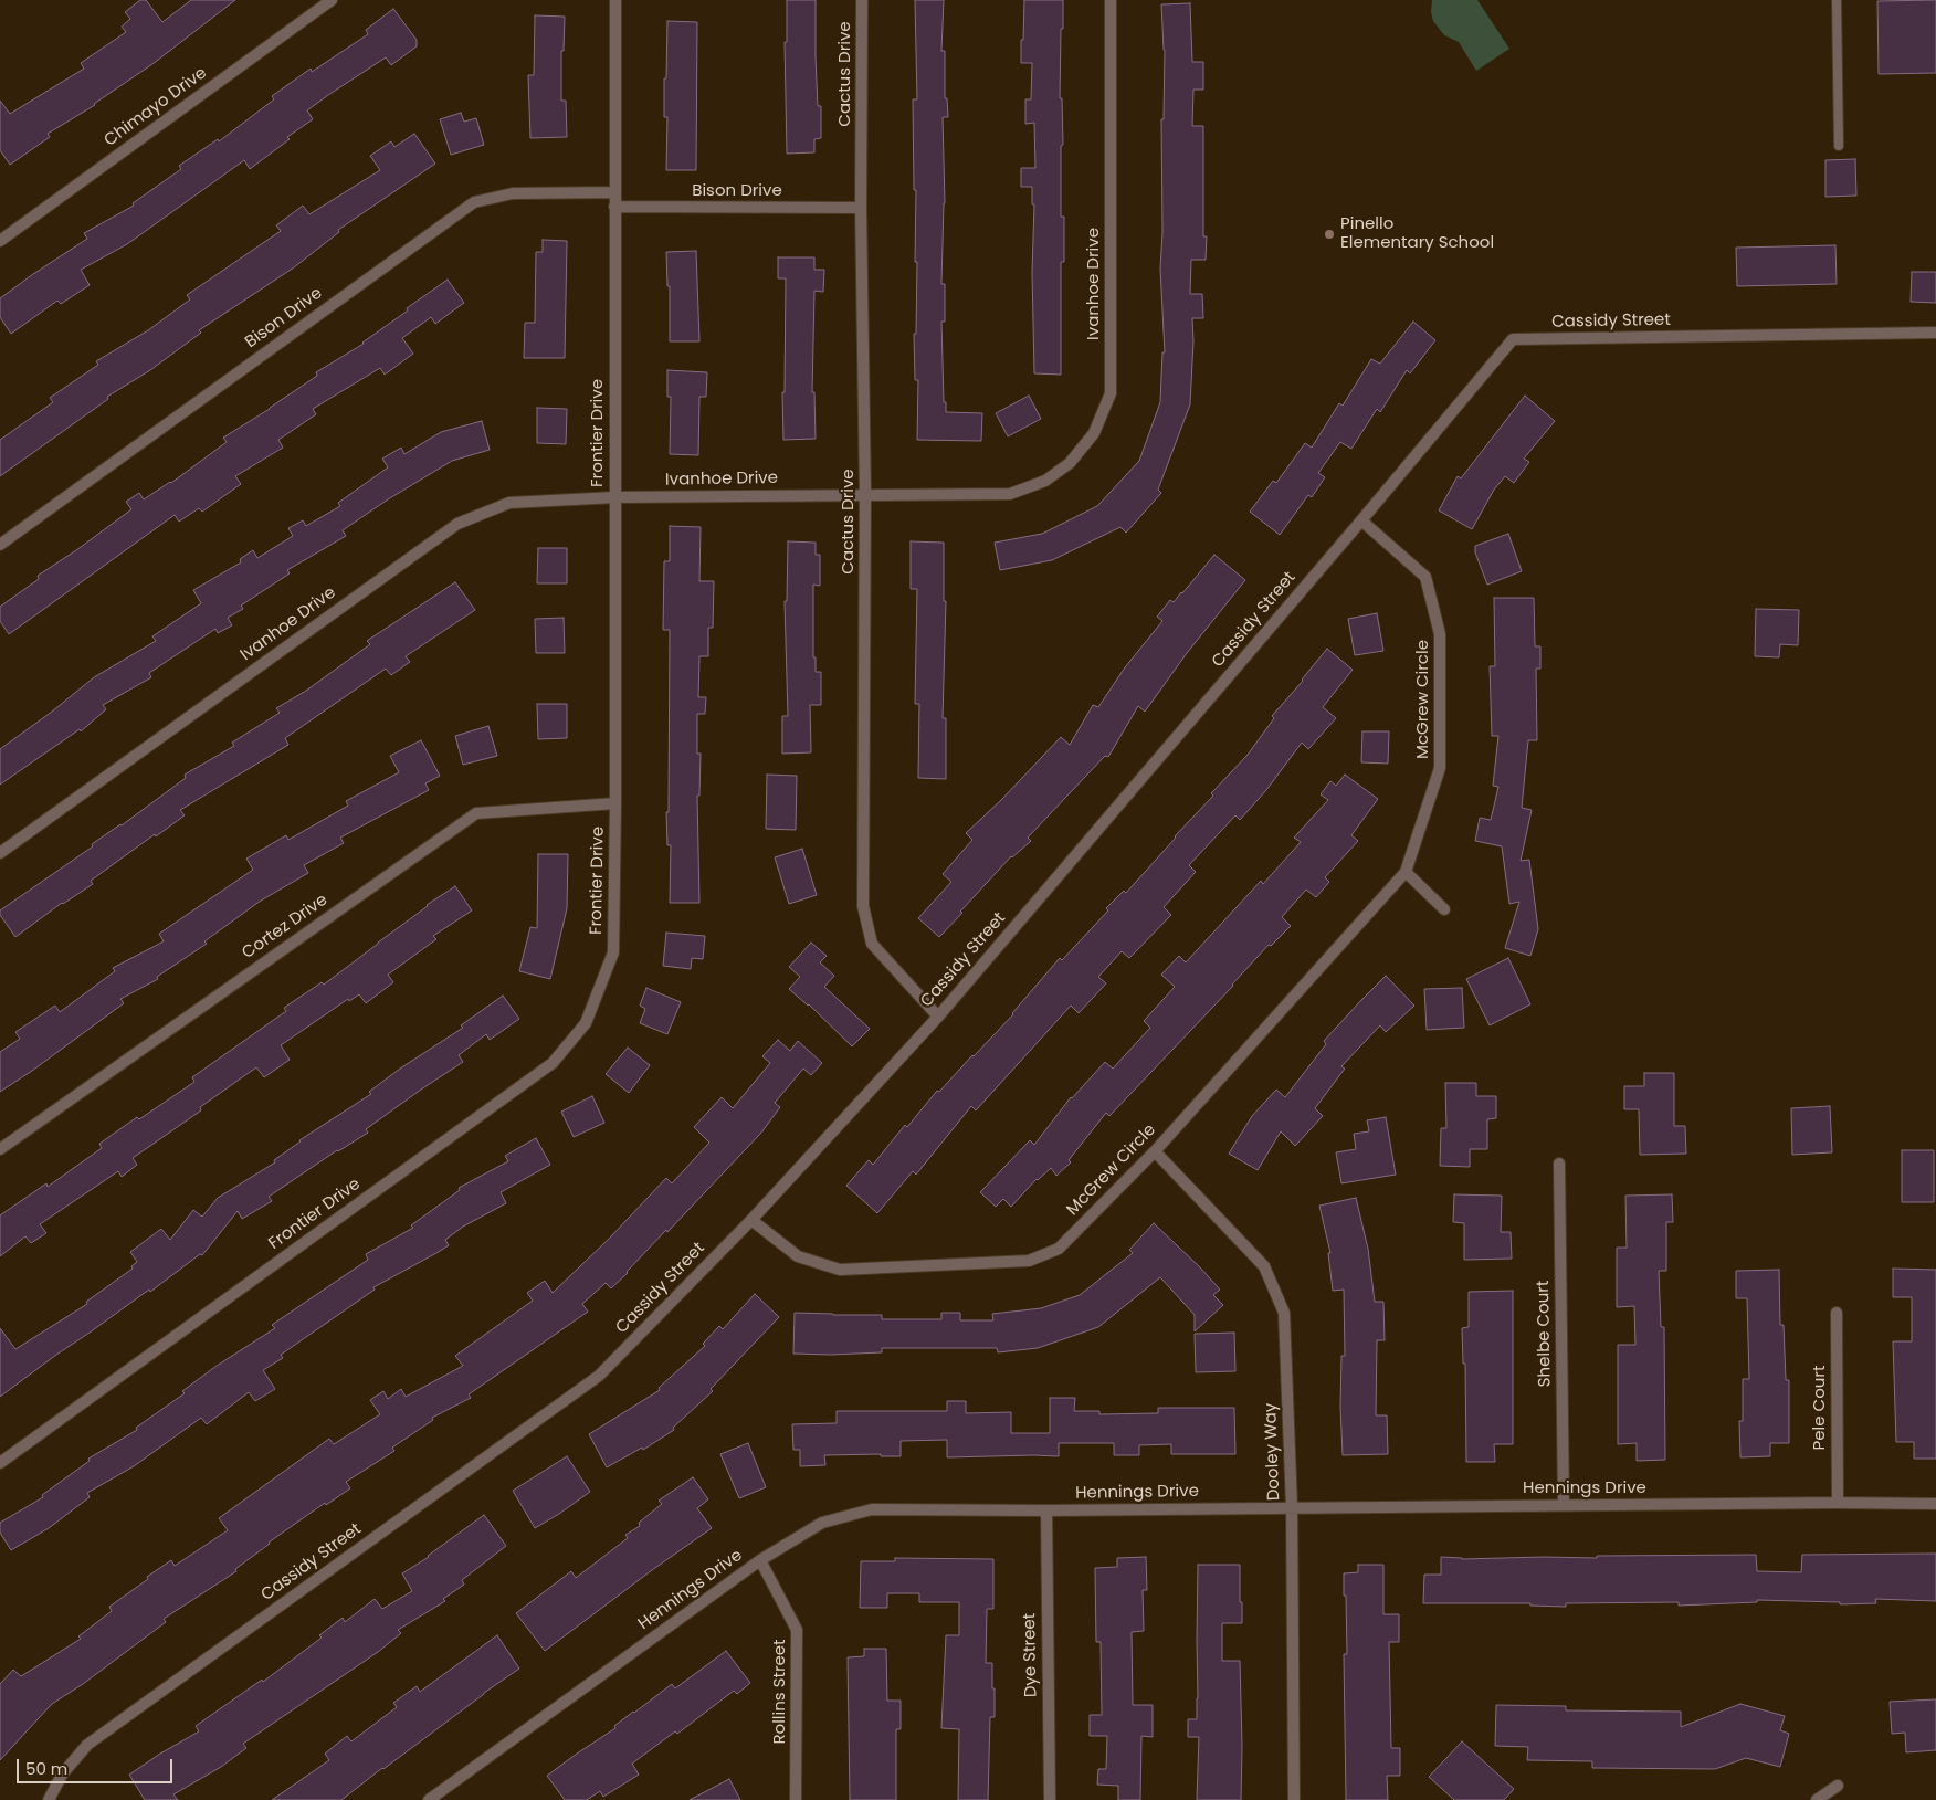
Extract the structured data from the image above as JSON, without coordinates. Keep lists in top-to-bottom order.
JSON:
{
  "streets": {
    "street": [
      "Cactus Drive",
      "Chimayo Drive",
      "Bison Drive",
      "Ivanhoe Drive",
      "Cassidy Street",
      "Frontier Drive",
      "McGrew Circle",
      "Cortez Drive",
      "Shelbe Court",
      "Pele Court",
      "Dooley Way",
      "Hennings Drive",
      "Dye Street",
      "Rollins Street"
    ]
  },
  "crossings": [
    ["Cactus Drive", "Bison Drive"],
    ["Cactus Drive", "Ivanhoe Drive"],
    ["Cactus Drive", "Cassidy Street"],
    ["Bison Drive", "Frontier Drive"],
    ["Ivanhoe Drive", "Frontier Drive"],
    ["Cassidy Street", "McGrew Circle"],
    ["Frontier Drive", "Cortez Drive"],
    ["McGrew Circle", "Dooley Way"],
    ["Shelbe Court", "Hennings Drive"],
    ["Pele Court", "Hennings Drive"],
    ["Dooley Way", "Hennings Drive"],
    ["Hennings Drive", "Dye Street"],
    ["Hennings Drive", "Rollins Street"]
  ],
  "places": ["Pinello Elementary School"],
  "scale_bar": "50 m"
}
